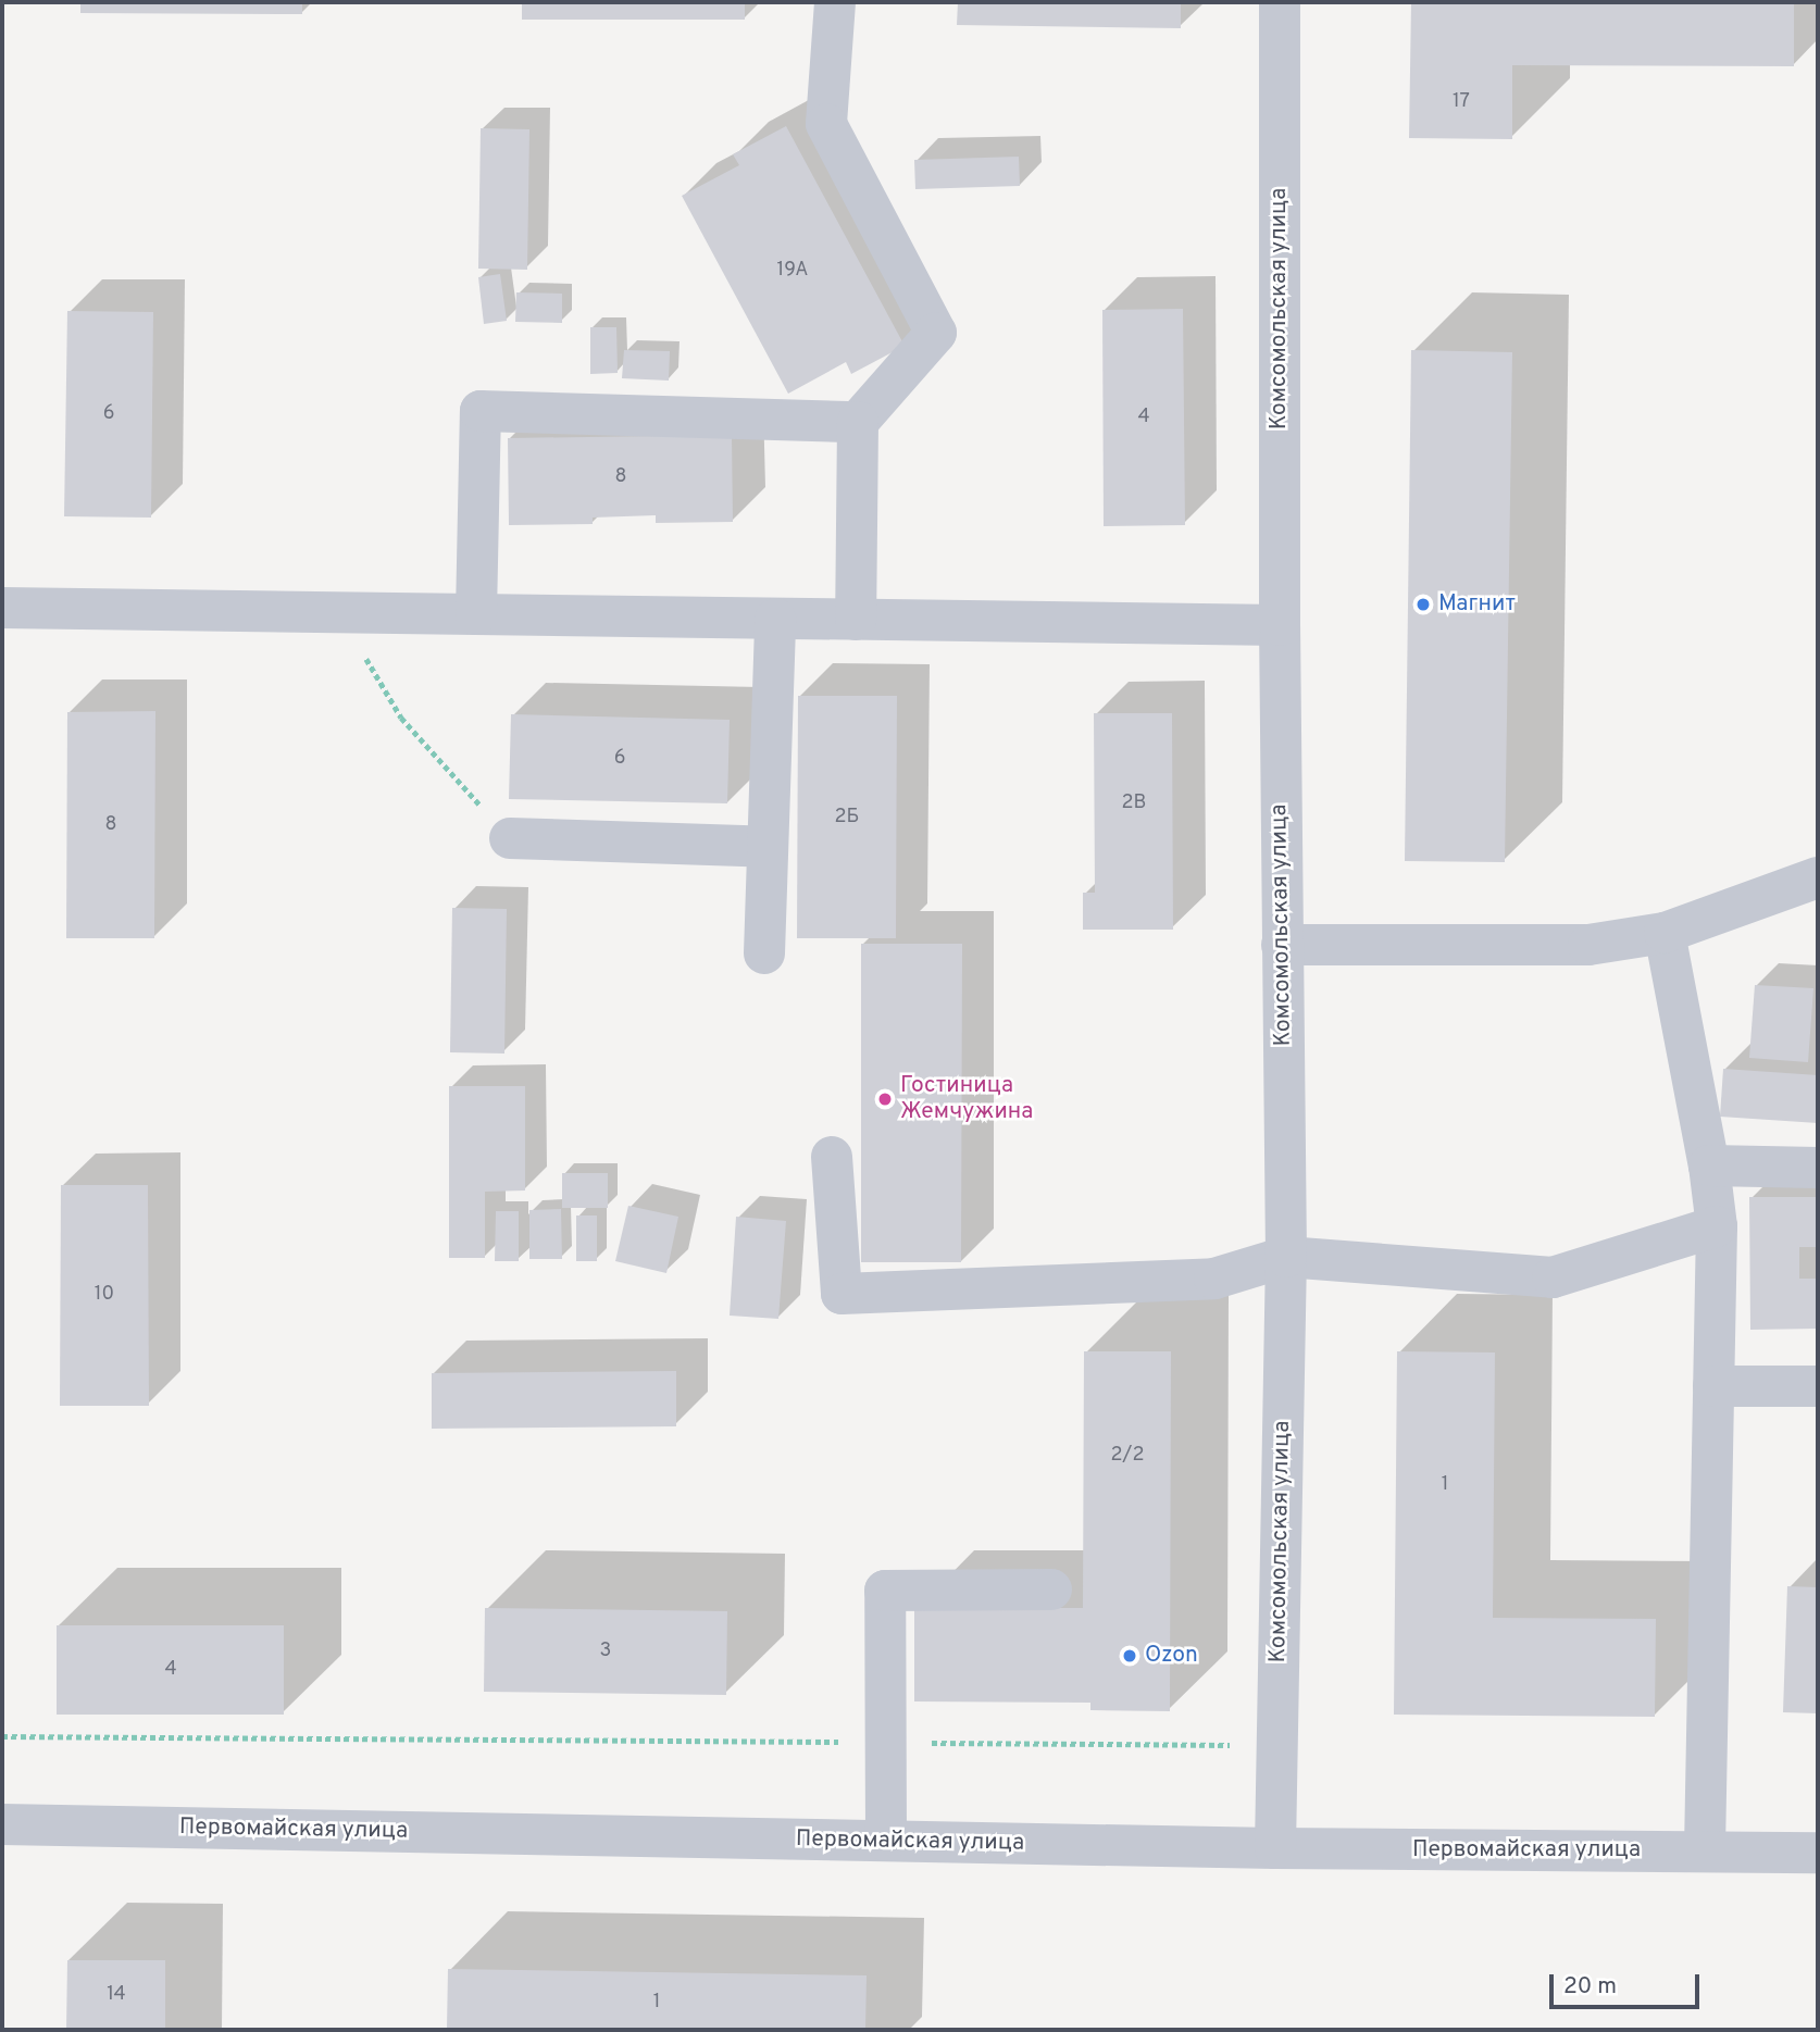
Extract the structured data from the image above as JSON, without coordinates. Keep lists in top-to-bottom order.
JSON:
{
  "streets": {
    "street": ["Комсомольская улица", "Первомайская улица"]
  },
  "crossings": [
    ["Комсомольская улица", "Первомайская улица"]
  ],
  "places": ["Магнит", "Гостиница Жемчужина", "Ozon"],
  "house_numbers": [
    "17",
    "19А",
    "6",
    "4",
    "8",
    "6",
    "2В",
    "2Б",
    "8",
    "10",
    "2/2",
    "1",
    "3",
    "4",
    "14",
    "1"
  ],
  "scale_bar": "20 m"
}
